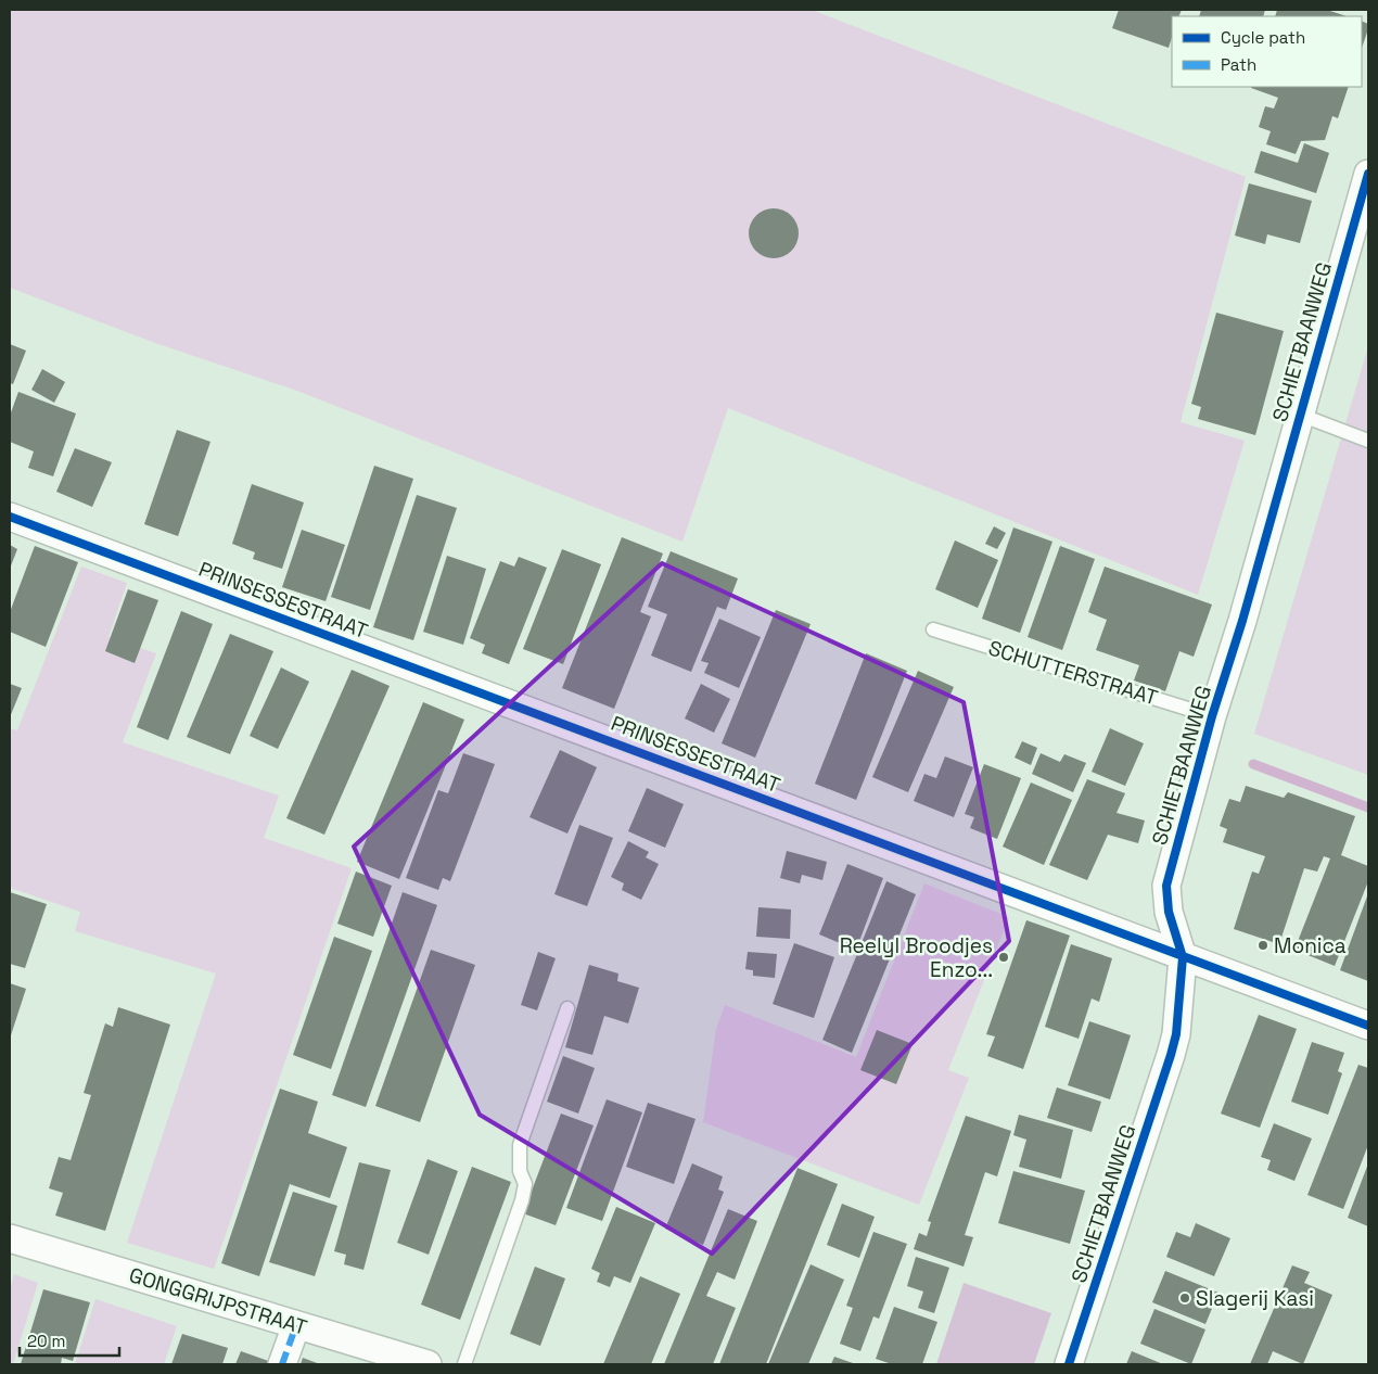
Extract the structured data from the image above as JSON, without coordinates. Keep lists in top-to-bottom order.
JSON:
{
  "streets": {
    "street": ["SCHIETBAANWEG", "PRINSESSESTRAAT", "GONGGRIJPSTRAAT"],
    "lane": ["SCHUTTERSTRAAT"]
  },
  "crossings": [
    ["SCHIETBAANWEG", "PRINSESSESTRAAT"],
    ["SCHIETBAANWEG", "SCHUTTERSTRAAT"]
  ],
  "places": ["Monica", "Reelyl Broodjes Enzo...", "Slagerij Kasi"],
  "legend": ["Cycle path", "Path"],
  "scale_bar": "20 m"
}
